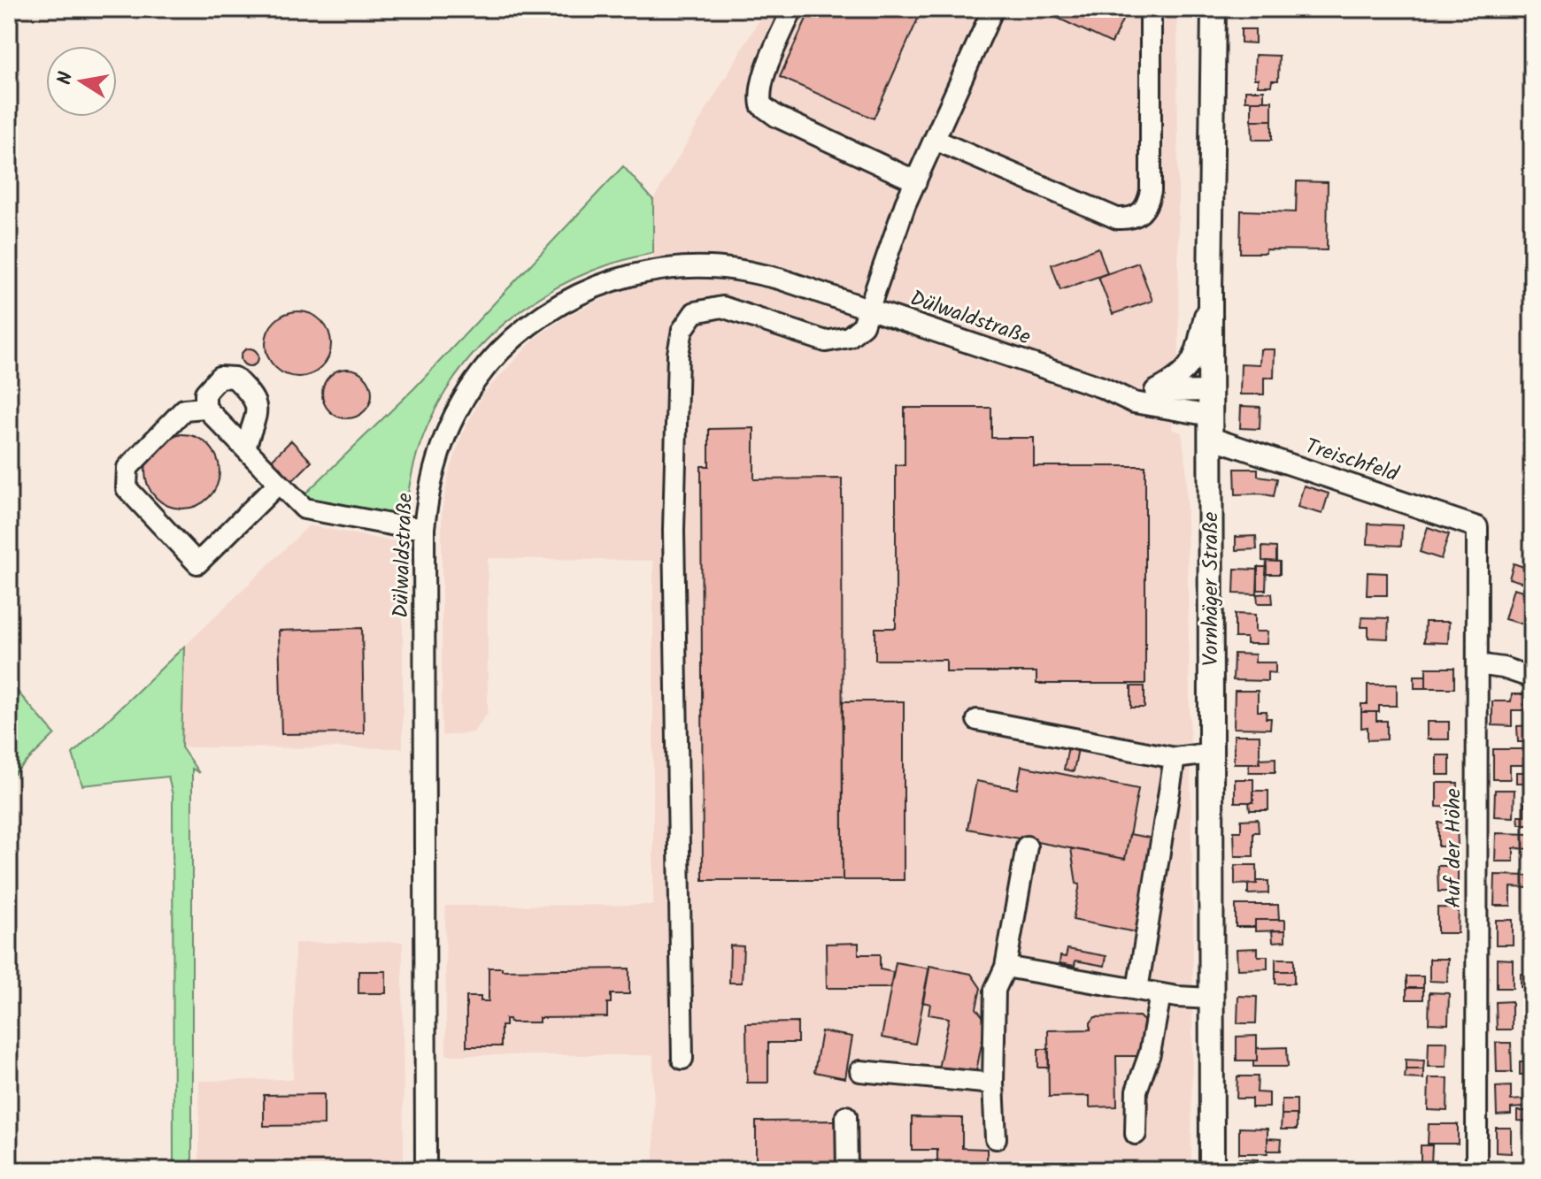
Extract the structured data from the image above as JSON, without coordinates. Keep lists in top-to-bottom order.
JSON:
{
  "streets": {
    "main road": ["Vornhäger Straße"],
    "street": ["Dülwaldstraße", "Treischfeld", "Auf der Höhe"]
  },
  "crossings": [
    ["Dülwaldstraße", "Treischfeld"],
    ["Dülwaldstraße", "Vornhäger Straße"],
    ["Treischfeld", "Vornhäger Straße"],
    ["Treischfeld", "Auf der Höhe"]
  ],
  "north": "left"
}
